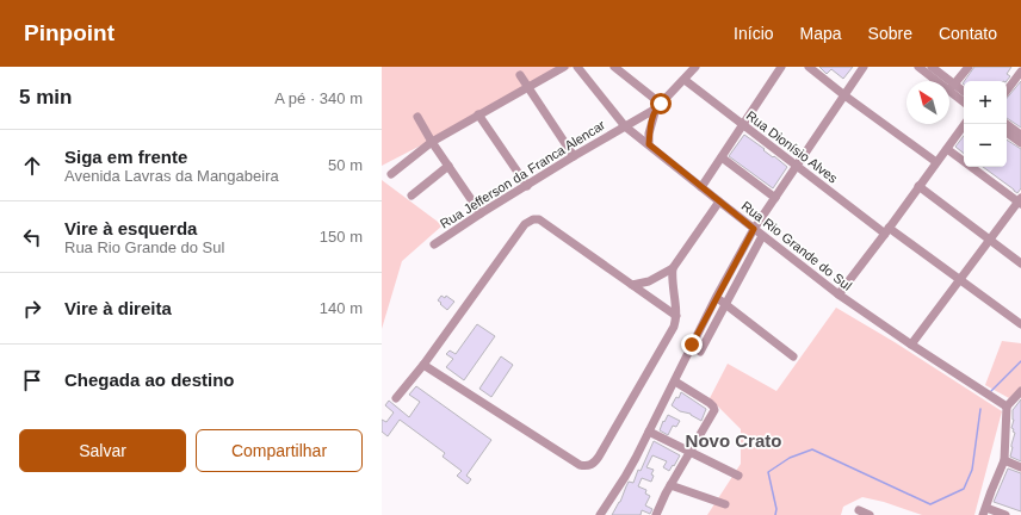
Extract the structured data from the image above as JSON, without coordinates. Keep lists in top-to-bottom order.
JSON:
{
  "streets": {
    "street": ["Rua Dionísio Alves", "Rua Jefferson da Franca Alencar", "Rua Rio Grande do Sul"]
  },
  "crossings": [
    ["Rua Jefferson da Franca Alencar", "Rua Rio Grande do Sul"]
  ],
  "districts": ["Novo Crato"],
  "north": "top left",
  "page": {
    "header": "Pinpoint",
    "nav": [
      "Início",
      "Mapa",
      "Sobre",
      "Contato"
    ],
    "heading": ["5 min", "A pé · 340 m"],
    "map_buttons": ["+", "−"],
    "list": [
      ["Siga em frente", "Avenida Lavras da Mangabeira", "50 m"],
      ["Vire à esquerda", "Rua Rio Grande do Sul", "150 m"],
      ["Vire à direita", "140 m"],
      "Chegada ao destino"
    ],
    "buttons": ["Salvar", "Compartilhar"]
  }
}
